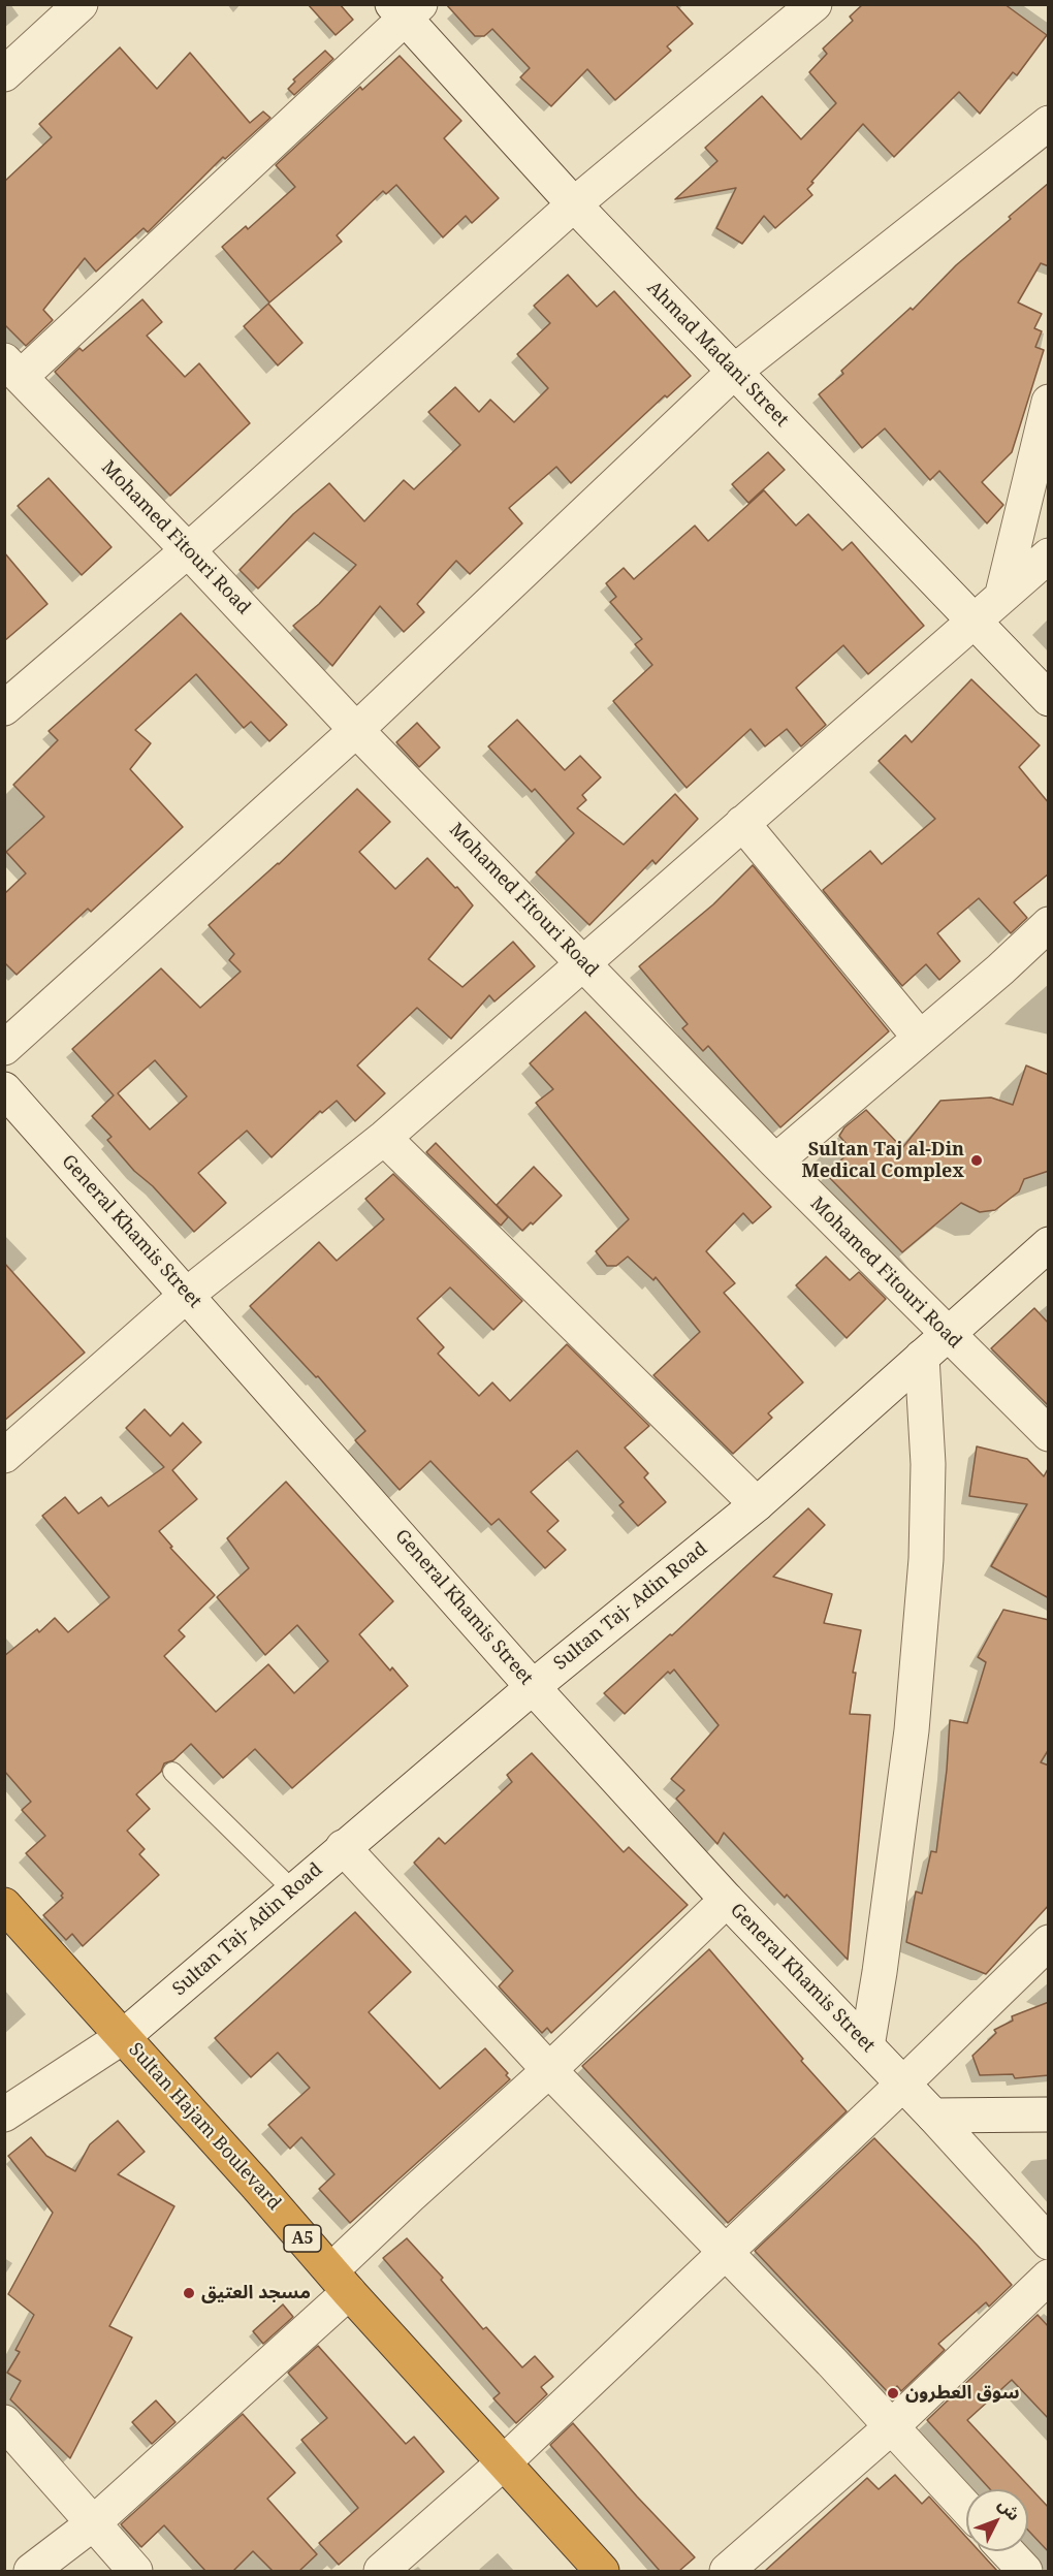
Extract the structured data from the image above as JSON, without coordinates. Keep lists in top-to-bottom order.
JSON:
{
  "streets": {
    "highway": ["Sultan Hajam Boulevard", "A5"],
    "street": [
      "Ahmad Madani Street",
      "Mohamed Fitouri Road",
      "General Khamis Street",
      "Sultan Taj- Adin Road"
    ]
  },
  "crossings": [
    ["Mohamed Fitouri Road", "Sultan Taj- Adin Road"],
    ["General Khamis Street", "Sultan Taj- Adin Road"],
    ["Sultan Taj- Adin Road", "Sultan Hajam Boulevard"]
  ],
  "places": ["Sultan Taj al-Din Medical Complex", "مسجد العتيق", "سوق العطرون"],
  "north": "top right"
}
